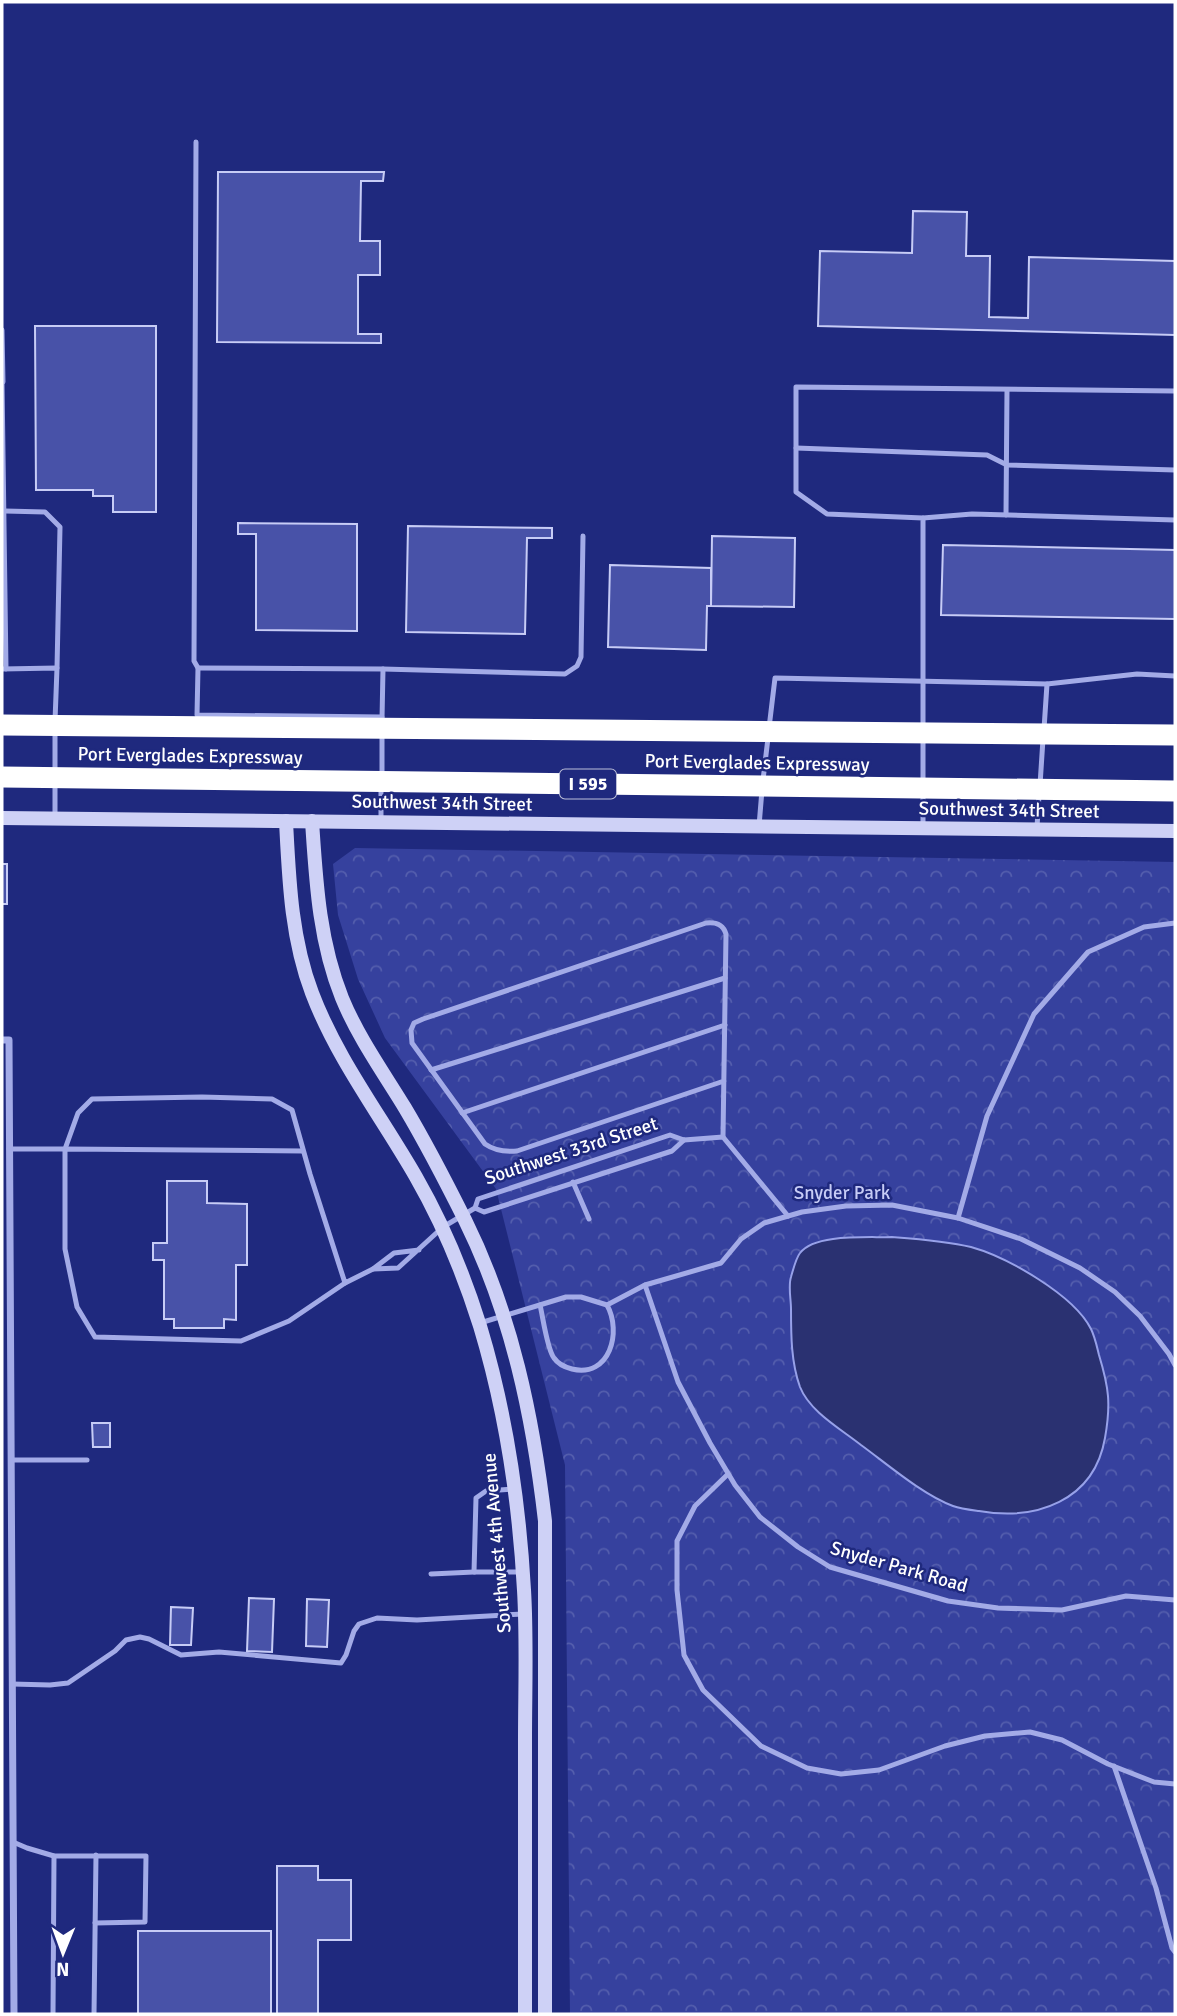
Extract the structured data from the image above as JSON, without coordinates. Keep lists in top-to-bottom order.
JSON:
{
  "streets": {
    "highway": ["Port Everglades Expressway", "I 595"],
    "street": ["Southwest 34th Street", "Southwest 4th Avenue"],
    "lane": ["Southwest 33rd Street", "Snyder Park Road"]
  },
  "crossings": [
    ["Southwest 34th Street", "Southwest 4th Avenue"],
    ["Southwest 33rd Street", "Southwest 4th Avenue"]
  ],
  "parks": ["Snyder Park"],
  "north": "bottom"
}
